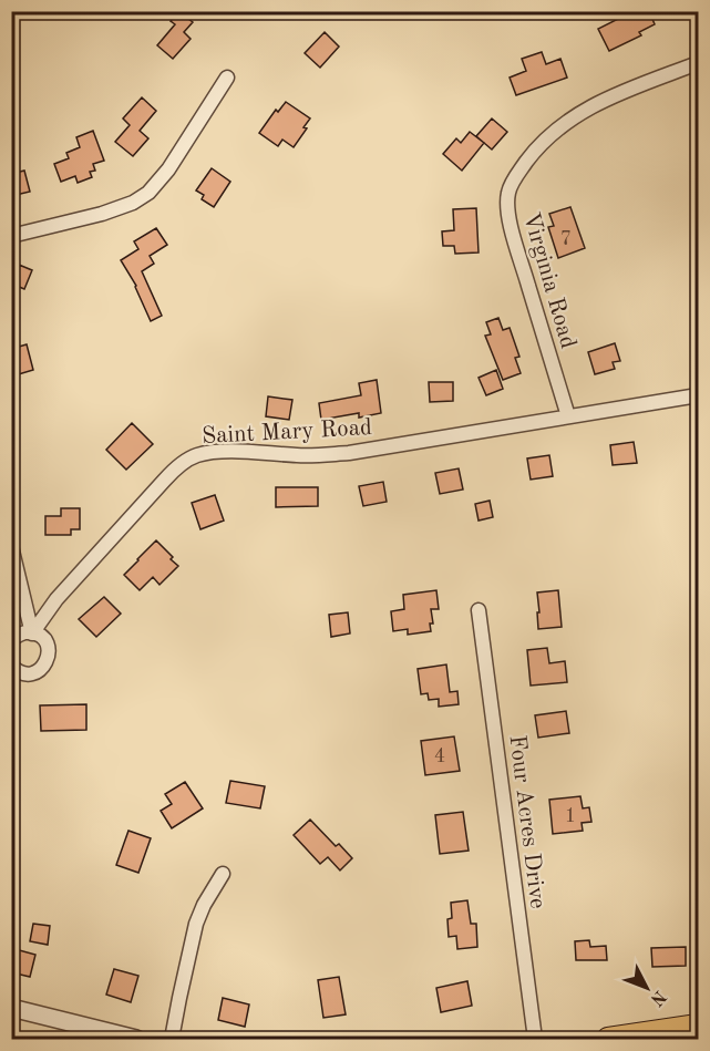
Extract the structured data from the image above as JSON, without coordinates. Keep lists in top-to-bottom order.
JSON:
{
  "streets": {
    "street": ["Virginia Road", "Saint Mary Road", "Four Acres Drive"]
  },
  "crossings": [
    ["Virginia Road", "Saint Mary Road"]
  ],
  "house_numbers": ["7", "4", "1"],
  "north": "bottom right"
}
